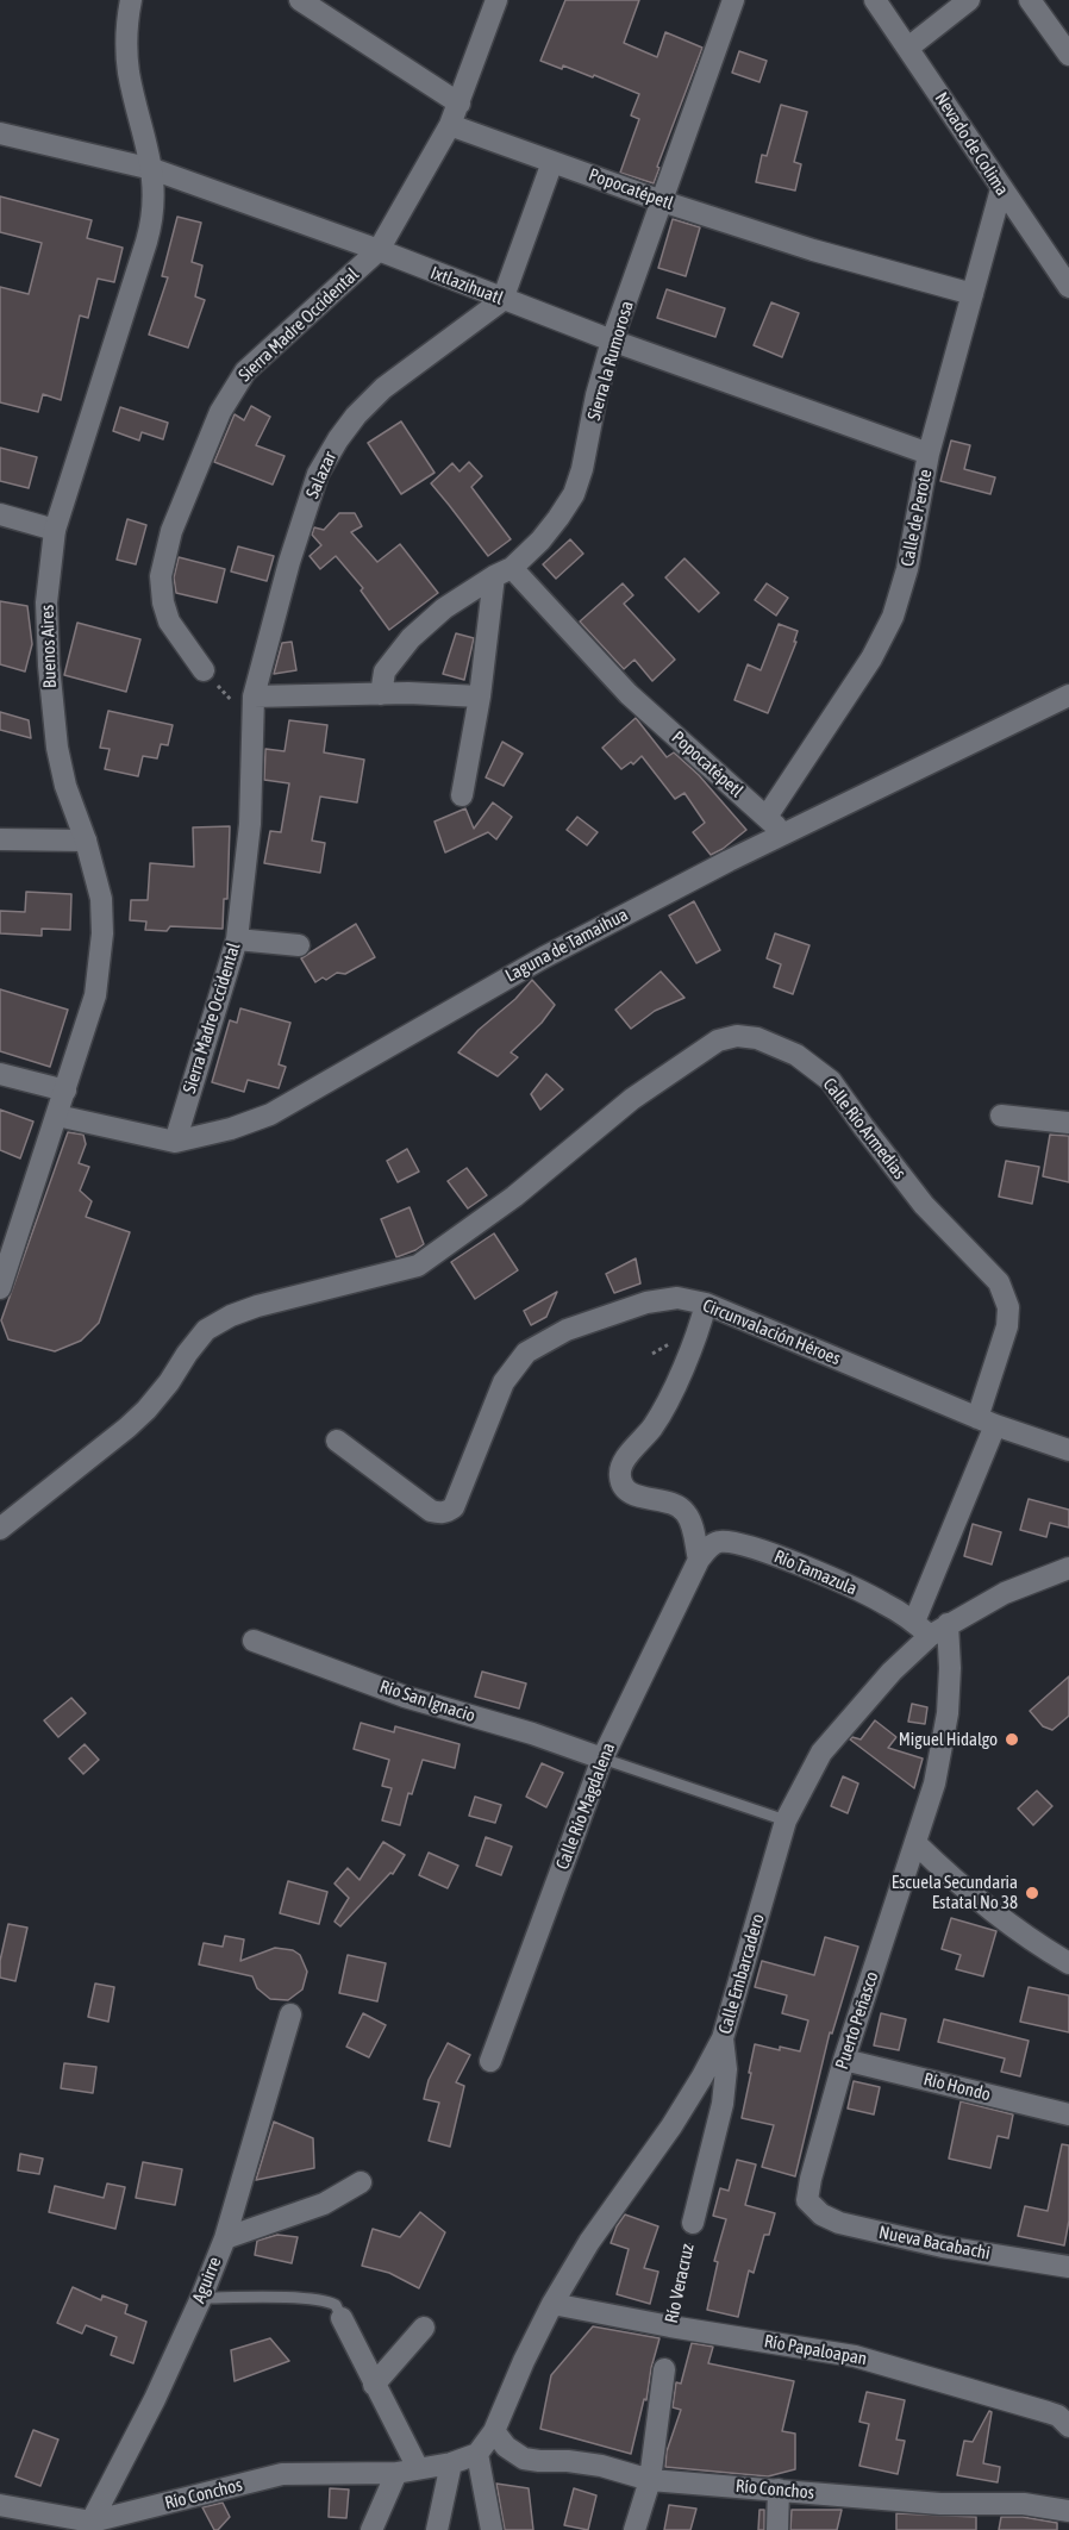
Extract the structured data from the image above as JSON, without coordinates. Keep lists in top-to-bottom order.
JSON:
{
  "streets": {
    "street": [
      "Nevado de Colima",
      "Popocatépetl",
      "Ixtlazihuatl",
      "Sierra Madre Occidental",
      "Sierra la Rumorosa",
      "Salazar",
      "Calle de Perote",
      "Buenos Aires",
      "Laguna de Tamaihua",
      "Calle Río Armedias",
      "Circunvalación Héroes",
      "Río Tamazula",
      "Río San Ignacio",
      "Calle Río Magdalena",
      "Calle Embarcadero",
      "Puerto Peñasco",
      "Río Hondo",
      "Nueva Bacabachi",
      "Aguirre",
      "Río Veracruz",
      "Río Papaloapan",
      "Río Conchos"
    ]
  },
  "crossings": [
    ["Nevado de Colima", "Calle de Perote"],
    ["Popocatépetl", "Sierra Madre Occidental"],
    ["Popocatépetl", "Sierra la Rumorosa"],
    ["Popocatépetl", "Calle de Perote"],
    ["Popocatépetl", "Laguna de Tamaihua"],
    ["Ixtlazihuatl", "Sierra Madre Occidental"],
    ["Ixtlazihuatl", "Sierra la Rumorosa"],
    ["Ixtlazihuatl", "Salazar"],
    ["Ixtlazihuatl", "Calle de Perote"],
    ["Ixtlazihuatl", "Buenos Aires"],
    ["Sierra Madre Occidental", "Salazar"],
    ["Sierra Madre Occidental", "Laguna de Tamaihua"],
    ["Buenos Aires", "Laguna de Tamaihua"],
    ["Calle Río Armedias", "Circunvalación Héroes"],
    ["Calle Río Armedias", "Río Tamazula"],
    ["Calle Río Armedias", "Calle Embarcadero"],
    ["Calle Río Armedias", "Puerto Peñasco"],
    ["Río Tamazula", "Calle Río Magdalena"],
    ["Río Tamazula", "Calle Embarcadero"],
    ["Río Tamazula", "Puerto Peñasco"],
    ["Río San Ignacio", "Calle Río Magdalena"],
    ["Calle Embarcadero", "Puerto Peñasco"],
    ["Calle Embarcadero", "Río Veracruz"],
    ["Calle Embarcadero", "Río Papaloapan"],
    ["Calle Embarcadero", "Río Conchos"],
    ["Puerto Peñasco", "Río Hondo"],
    ["Puerto Peñasco", "Nueva Bacabachi"],
    ["Aguirre", "Río Conchos"],
    ["Río Veracruz", "Río Papaloapan"]
  ],
  "places": ["Miguel Hidalgo", "Escuela Secundaria Estatal No 38"]
}
